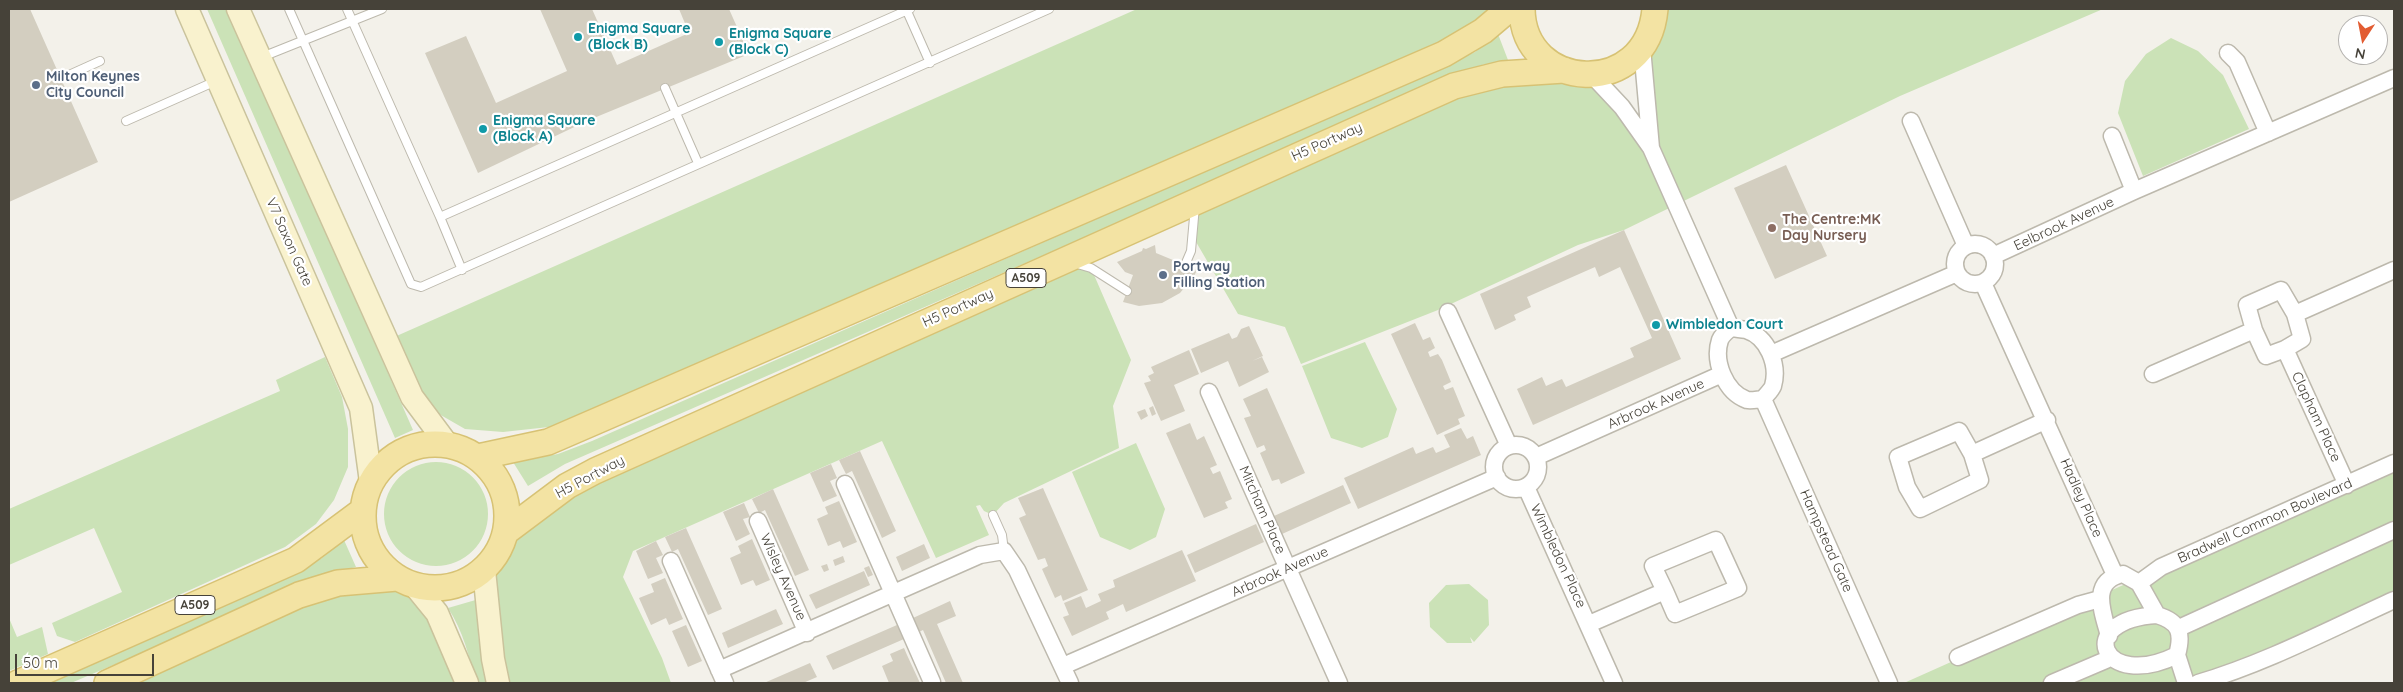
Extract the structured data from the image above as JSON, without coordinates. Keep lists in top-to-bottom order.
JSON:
{
  "streets": {
    "main road": ["H5 Portway", "A509"],
    "street": [
      "Eelbrook Avenue",
      "V7 Saxon Gate",
      "Arbrook Avenue",
      "Clapham Place",
      "Hadley Place",
      "Mitcham Place",
      "Bradwell Common Boulevard",
      "Hampstead Gate",
      "Wimbledon Place",
      "Wisley Avenue"
    ]
  },
  "crossings": [
    ["H5 Portway", "V7 Saxon Gate"],
    ["H5 Portway", "A509"],
    ["Eelbrook Avenue", "Hadley Place"],
    ["V7 Saxon Gate", "A509"],
    ["Arbrook Avenue", "Mitcham Place"],
    ["Arbrook Avenue", "Hampstead Gate"],
    ["Arbrook Avenue", "Wimbledon Place"],
    ["Clapham Place", "Bradwell Common Boulevard"]
  ],
  "places": [
    "Enigma Square (Block B)",
    "Enigma Square (Block C)",
    "Milton Keynes City Council",
    "Enigma Square (Block A)",
    "The Centre:MK Day Nursery",
    "Portway Filling Station",
    "Wimbledon Court"
  ],
  "scale_bar": "50 m",
  "north": "bottom"
}
